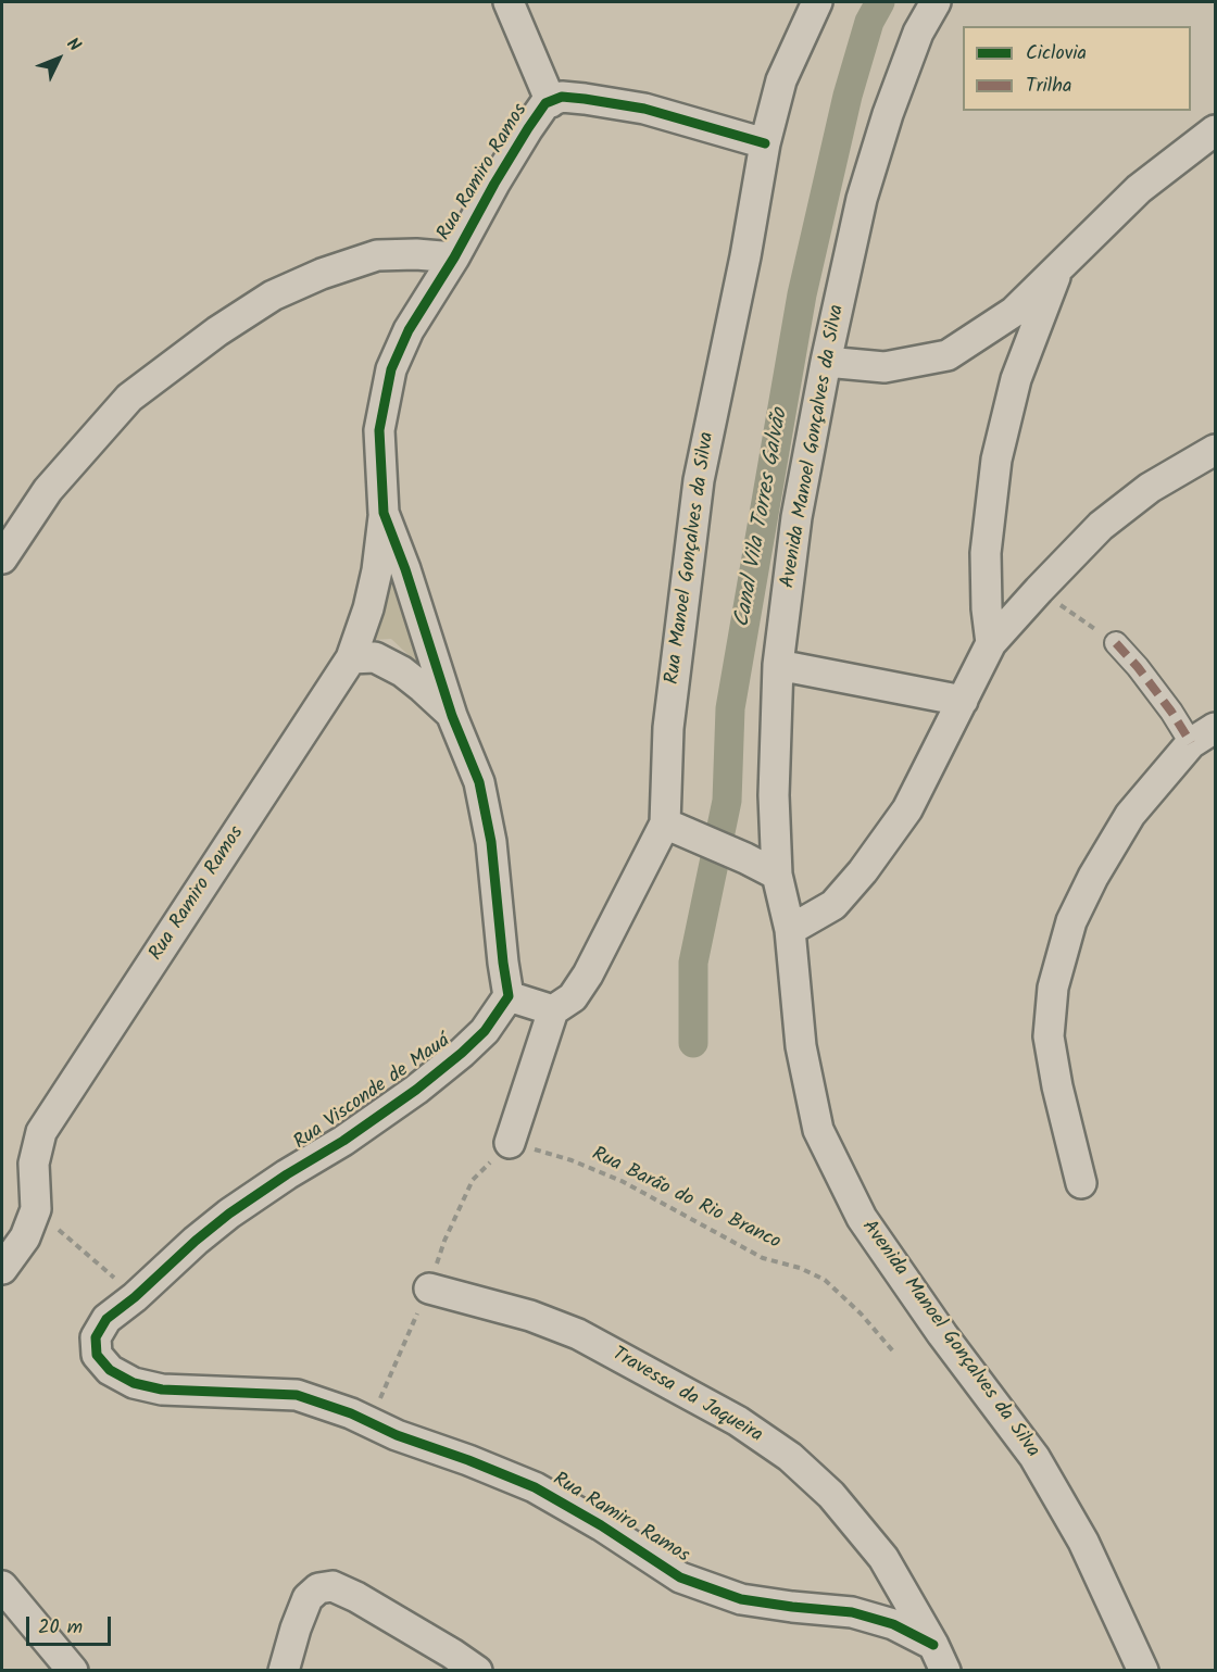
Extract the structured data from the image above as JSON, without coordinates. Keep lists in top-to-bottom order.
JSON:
{
  "streets": {
    "street": [
      "Rua Ramiro Ramos",
      "Avenida Manoel Gonçalves da Silva",
      "Rua Manoel Gonçalves da Silva",
      "Rua Visconde de Mauá",
      "Travessa da Jaqueira"
    ],
    "path": ["Rua Barão do Rio Branco"]
  },
  "crossings": [
    ["Rua Ramiro Ramos", "Rua Manoel Gonçalves da Silva"],
    ["Rua Ramiro Ramos", "Rua Visconde de Mauá"],
    ["Rua Ramiro Ramos", "Travessa da Jaqueira"]
  ],
  "water": ["Canal Vila Torres Galvão"],
  "legend": ["Ciclovia", "Trilha"],
  "scale_bar": "20 m",
  "north": "top right"
}
